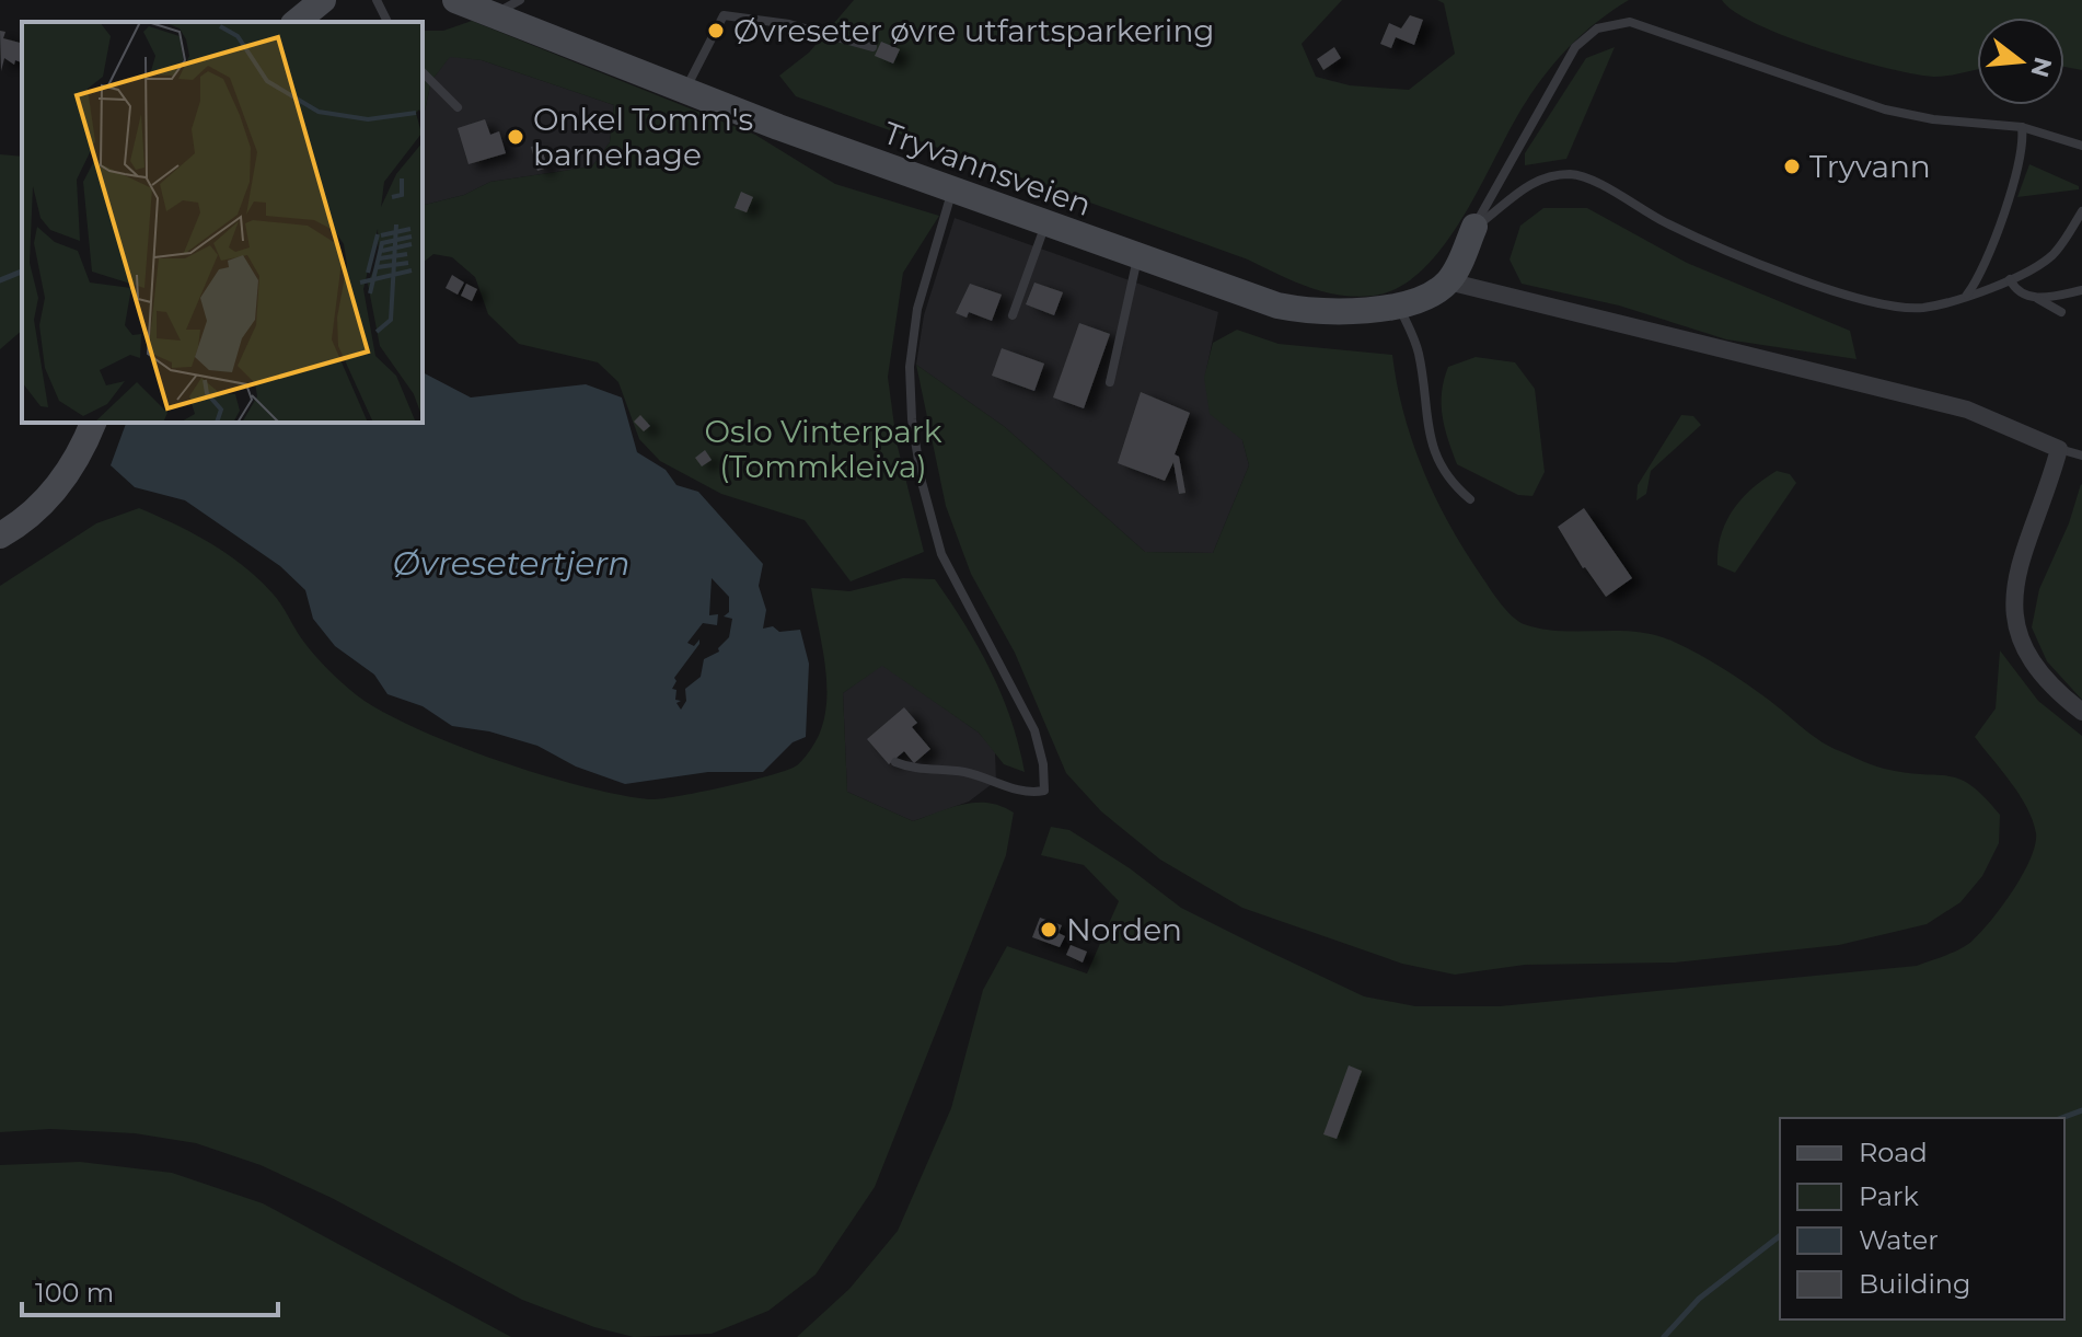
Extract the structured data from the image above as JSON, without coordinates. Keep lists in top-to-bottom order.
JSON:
{
  "streets": {
    "street": ["Tryvannsveien"]
  },
  "water": ["Øvresetertjern"],
  "parks": ["Oslo Vinterpark (Tommkleiva)"],
  "places": [
    "Øvreseter øvre utfartsparkering",
    "Onkel Tomm's barnehage",
    "Tryvann",
    "Norden"
  ],
  "legend": [
    "Road",
    "Park",
    "Water",
    "Building"
  ],
  "scale_bar": "100 m",
  "north": "right"
}
